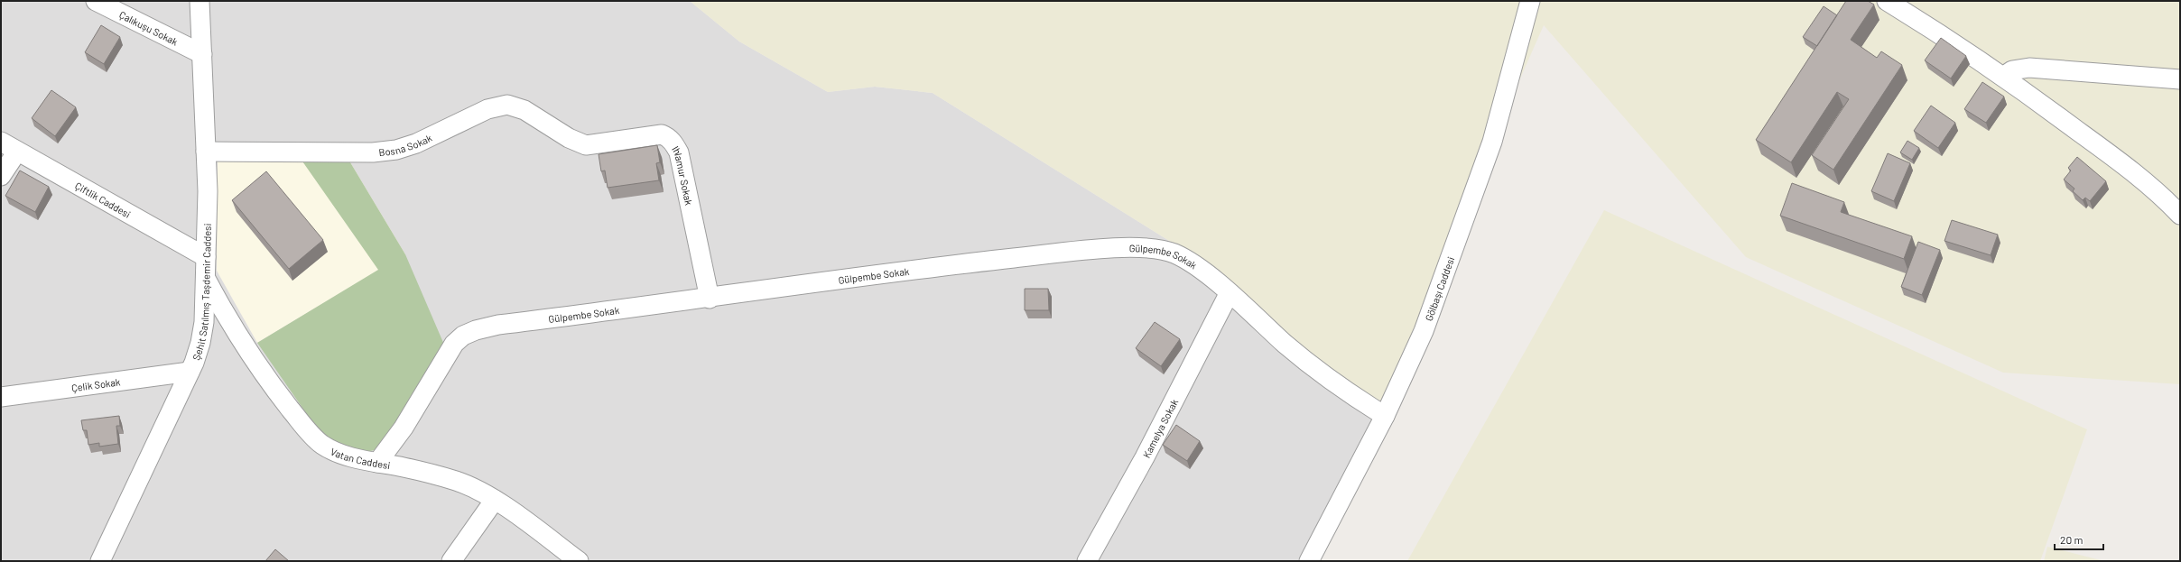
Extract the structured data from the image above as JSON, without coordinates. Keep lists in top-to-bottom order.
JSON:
{
  "streets": {
    "street": [
      "Çalıkuşu Sokak",
      "Bosna Sokak",
      "Ihlamur Sokak",
      "Çiftlik Caddesi",
      "Gülpembe Sokak",
      "Gölbaşı Caddesi",
      "Şehit Satılmış Taşdemir Caddesi",
      "Çelik Sokak",
      "Kamelya Sokak",
      "Vatan Caddesi"
    ]
  },
  "crossings": [
    ["Çalıkuşu Sokak", "Şehit Satılmış Taşdemir Caddesi"],
    ["Bosna Sokak", "Ihlamur Sokak"],
    ["Bosna Sokak", "Şehit Satılmış Taşdemir Caddesi"],
    ["Ihlamur Sokak", "Gülpembe Sokak"],
    ["Çiftlik Caddesi", "Şehit Satılmış Taşdemir Caddesi"],
    ["Gülpembe Sokak", "Gölbaşı Caddesi"],
    ["Gülpembe Sokak", "Kamelya Sokak"],
    ["Gülpembe Sokak", "Vatan Caddesi"],
    ["Şehit Satılmış Taşdemir Caddesi", "Çelik Sokak"],
    ["Şehit Satılmış Taşdemir Caddesi", "Vatan Caddesi"]
  ],
  "scale_bar": "20 m"
}
